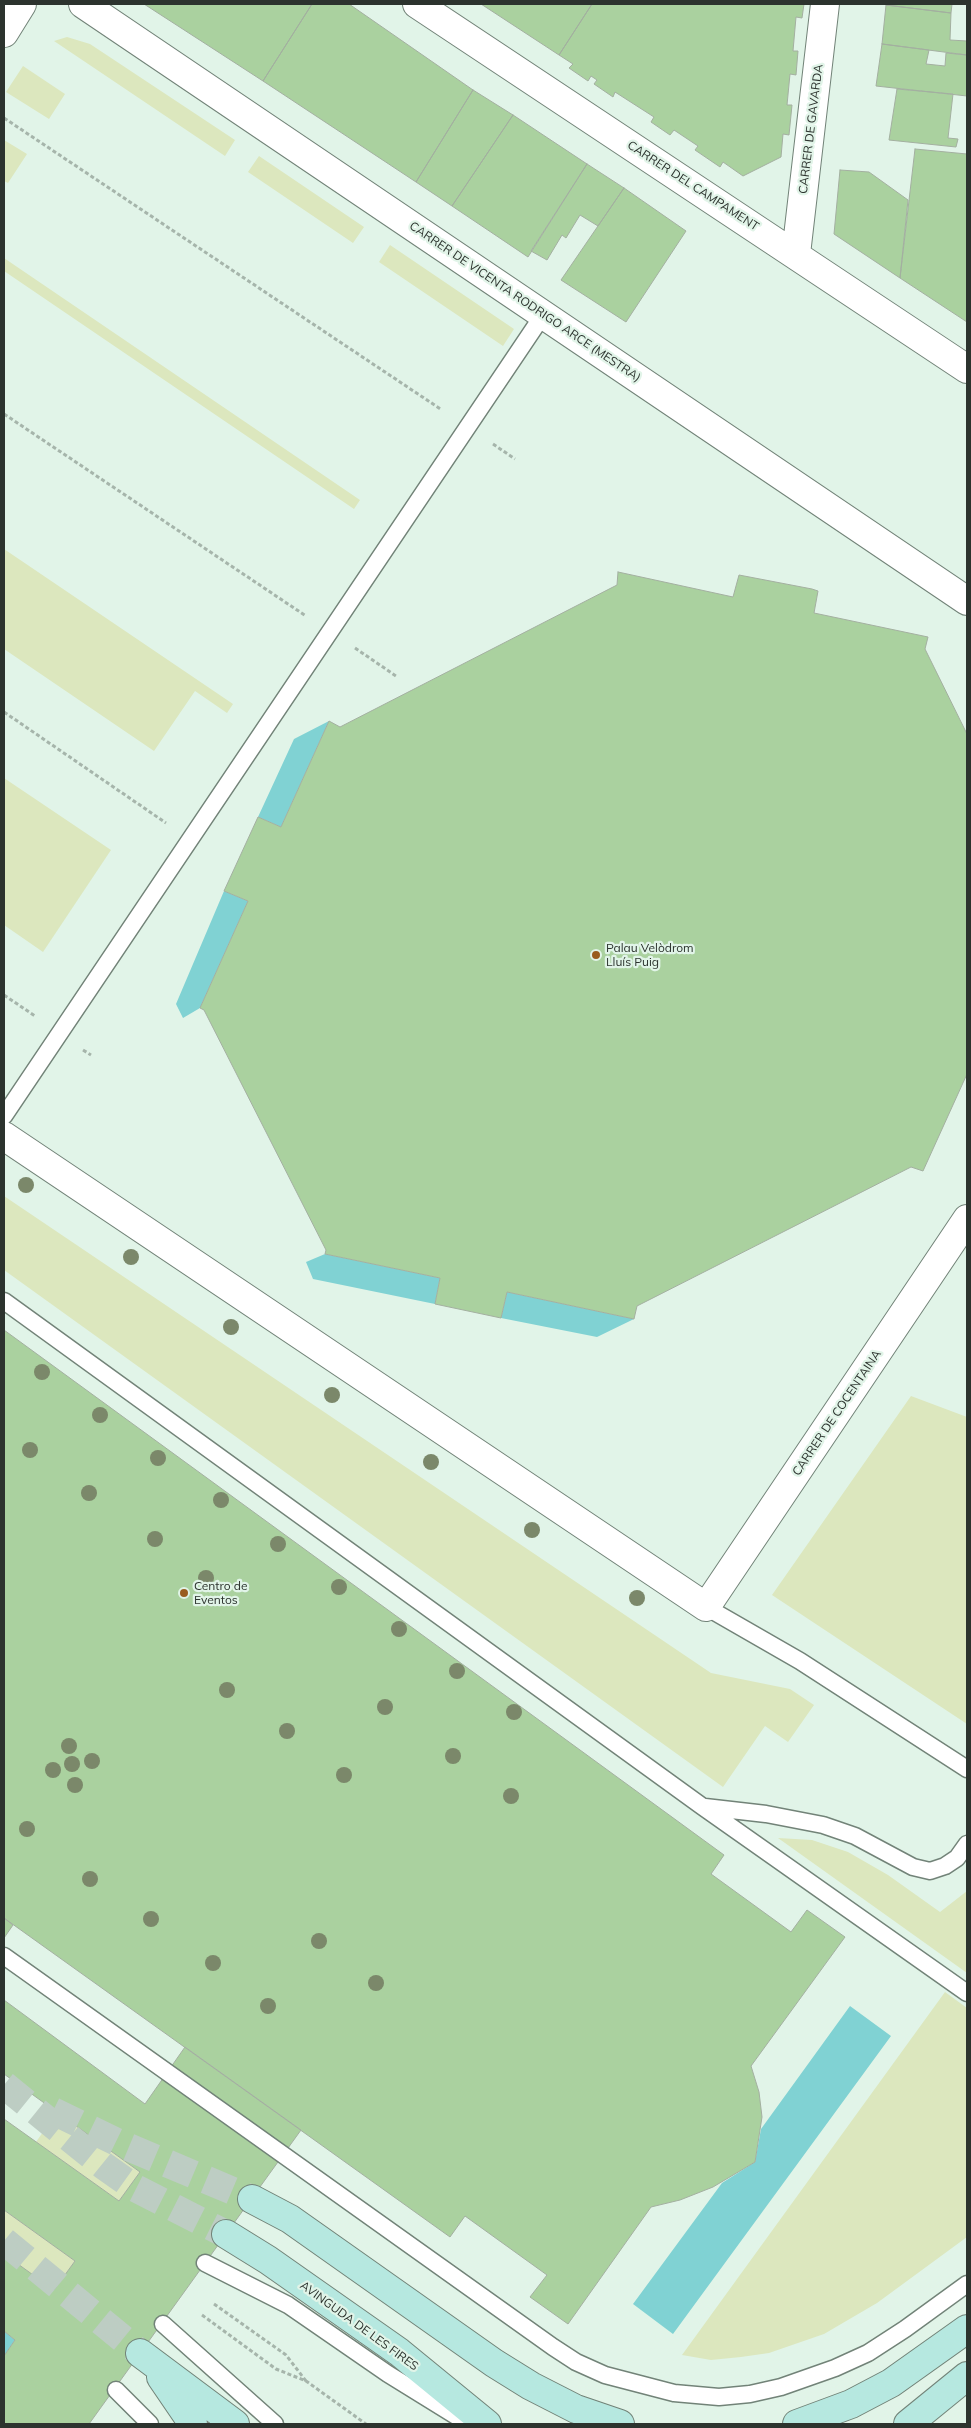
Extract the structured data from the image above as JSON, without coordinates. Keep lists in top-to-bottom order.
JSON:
{
  "streets": {
    "main road": ["AVINGUDA DE LES FIRES"],
    "street": [
      "CARRER DE GAVARDA",
      "CARRER DEL CAMPAMENT",
      "CARRER DE VICENTA RODRIGO ARCE (MESTRA)",
      "CARRER DE COCENTAINA"
    ]
  },
  "crossings": [
    ["CARRER DE GAVARDA", "CARRER DEL CAMPAMENT"]
  ],
  "places": ["Palau Velòdrom Lluís Puig", "Centro de Eventos"]
}
